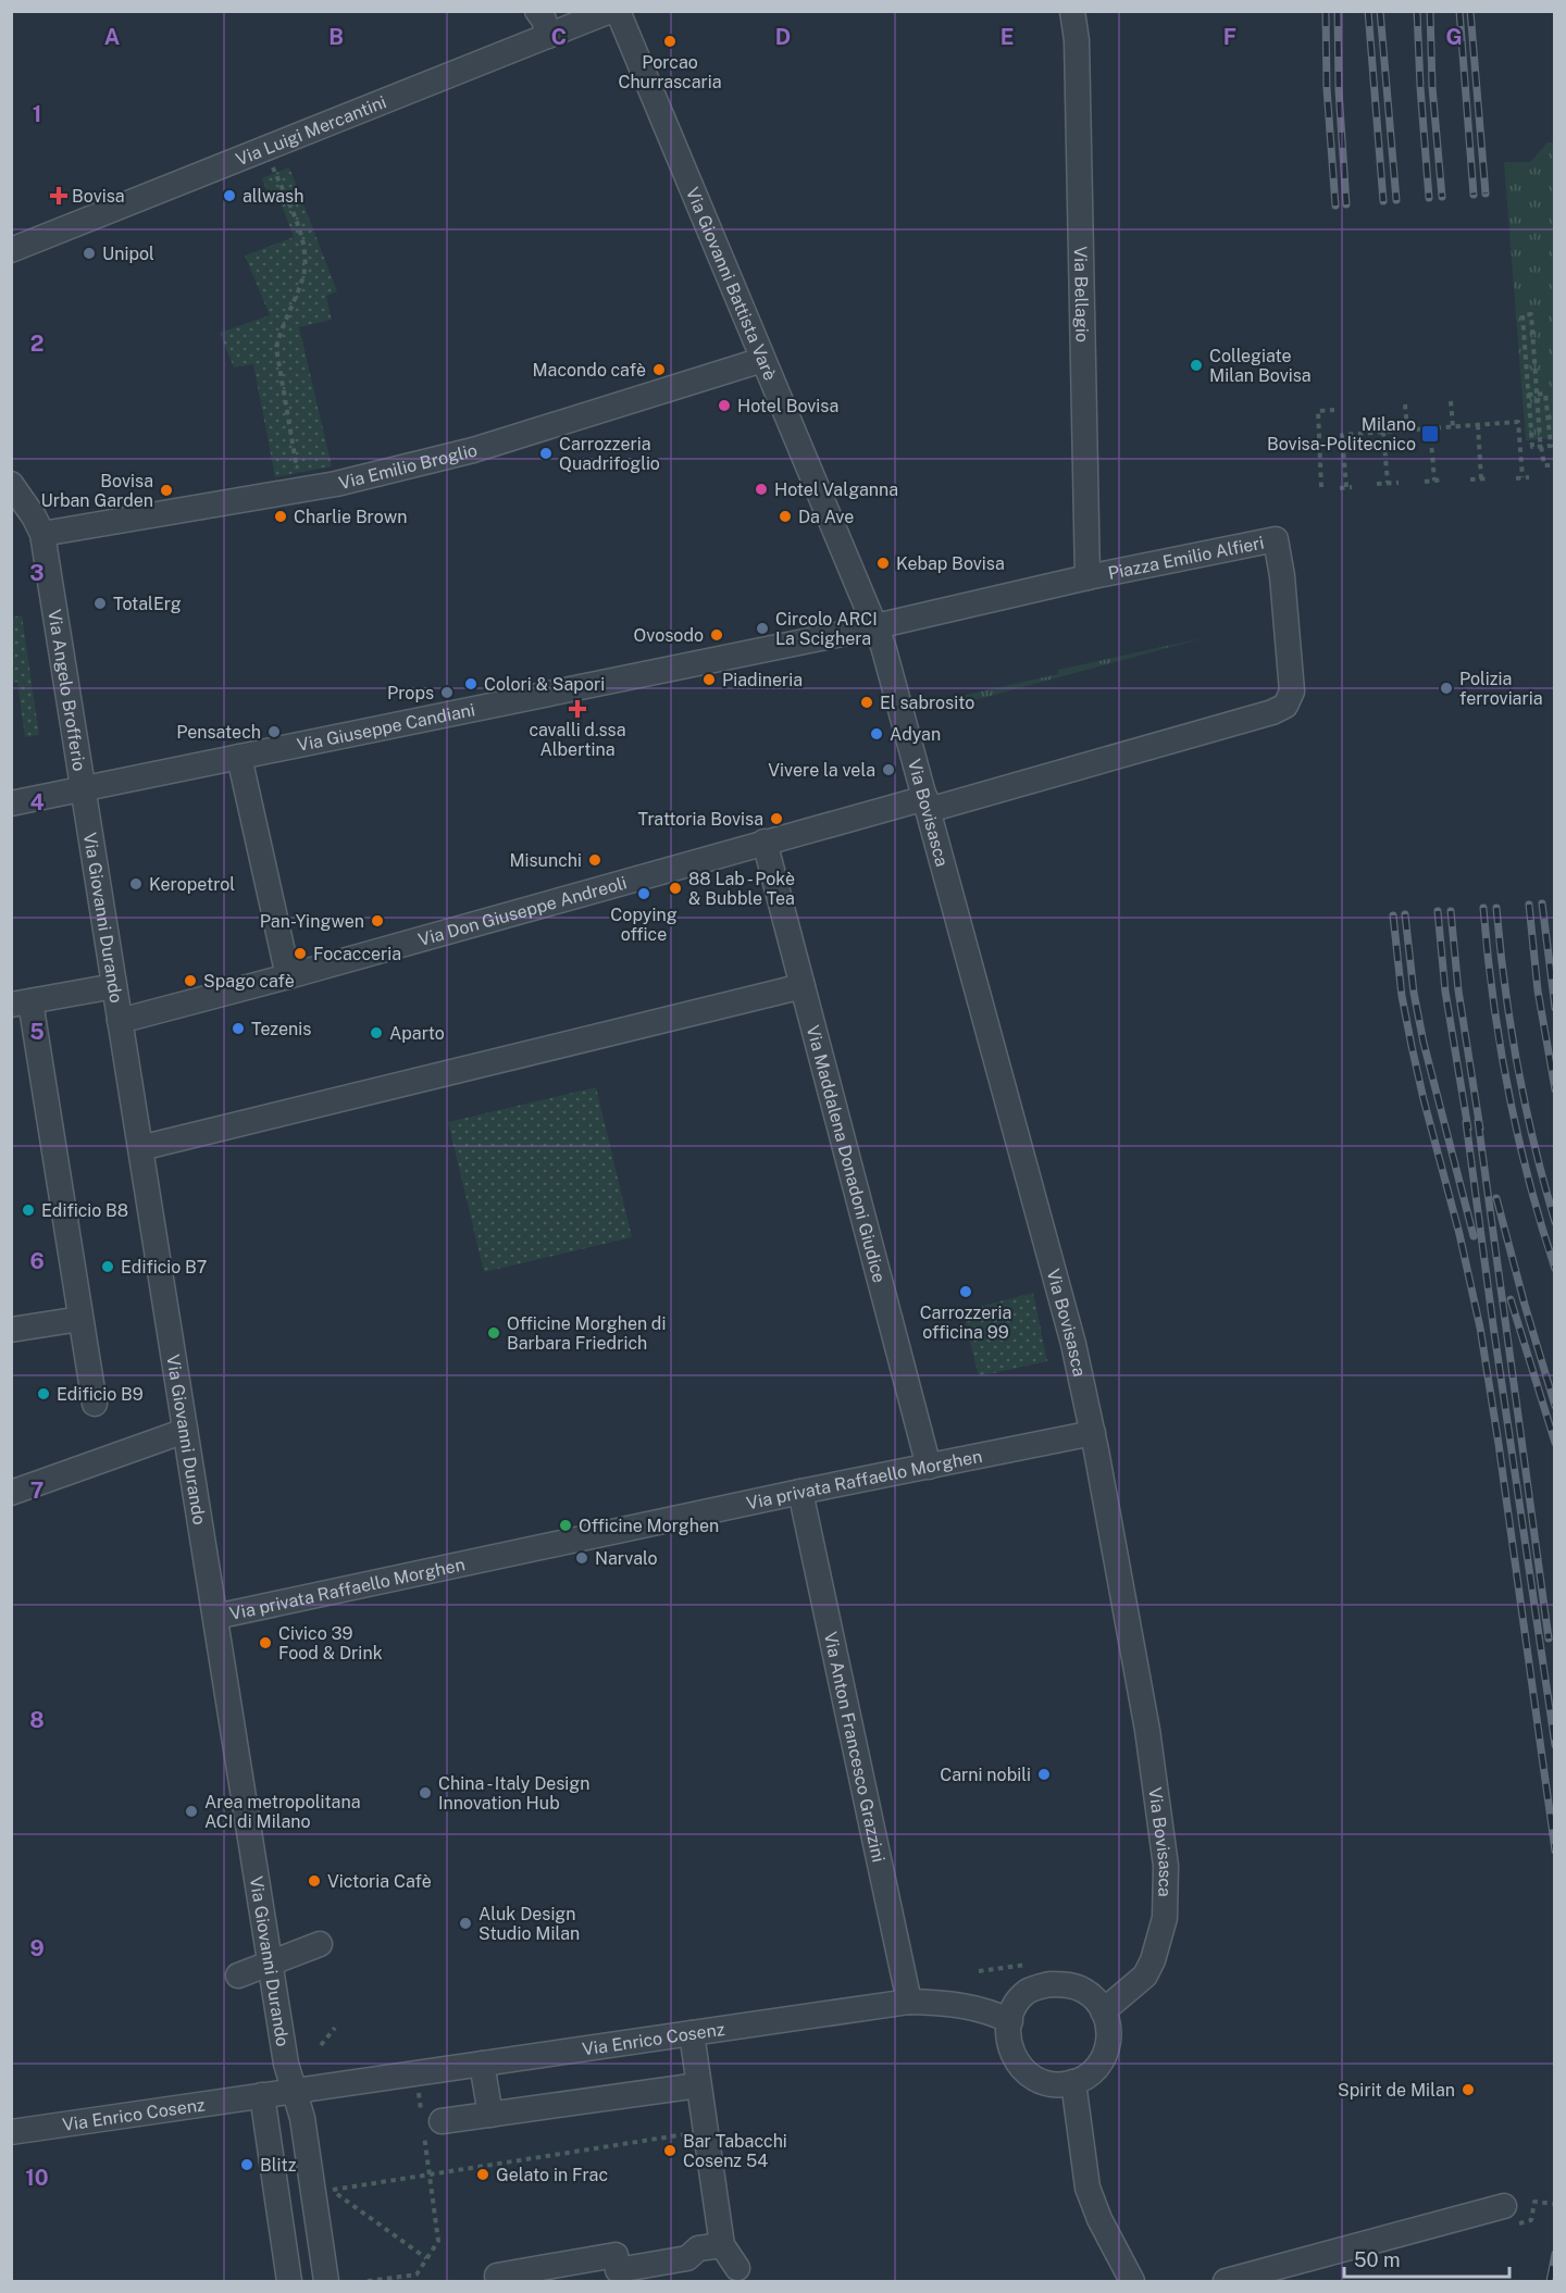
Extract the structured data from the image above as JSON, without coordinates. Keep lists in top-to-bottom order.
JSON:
{
  "streets": {
    "street": [
      "Via Luigi Mercantini",
      "Via Giovanni Battista Varè",
      "Via Bellagio",
      "Via Emilio Broglio",
      "Piazza Emilio Alfieri",
      "Via Angelo Brofferio",
      "Via Giuseppe Candiani",
      "Via Bovisasca",
      "Via Don Giuseppe Andreoli",
      "Via Giovanni Durando",
      "Via Maddalena Donadoni Giudice",
      "Via privata Raffaello Morghen",
      "Via Anton Francesco Grazzini",
      "Via Enrico Cosenz"
    ]
  },
  "crossings": [
    ["Via Giovanni Battista Varè", "Via Emilio Broglio"],
    ["Via Giovanni Battista Varè", "Piazza Emilio Alfieri"],
    ["Via Giovanni Battista Varè", "Via Giuseppe Candiani"],
    ["Via Giovanni Battista Varè", "Via Bovisasca"],
    ["Via Bellagio", "Piazza Emilio Alfieri"],
    ["Via Emilio Broglio", "Via Angelo Brofferio"],
    ["Piazza Emilio Alfieri", "Via Giuseppe Candiani"],
    ["Piazza Emilio Alfieri", "Via Bovisasca"],
    ["Piazza Emilio Alfieri", "Via Don Giuseppe Andreoli"],
    ["Via Angelo Brofferio", "Via Giuseppe Candiani"],
    ["Via Angelo Brofferio", "Via Giovanni Durando"],
    ["Via Giuseppe Candiani", "Via Bovisasca"],
    ["Via Giuseppe Candiani", "Via Giovanni Durando"],
    ["Via Bovisasca", "Via Don Giuseppe Andreoli"],
    ["Via Bovisasca", "Via privata Raffaello Morghen"],
    ["Via Bovisasca", "Via Enrico Cosenz"],
    ["Via Don Giuseppe Andreoli", "Via Giovanni Durando"],
    ["Via Don Giuseppe Andreoli", "Via Maddalena Donadoni Giudice"],
    ["Via Giovanni Durando", "Via privata Raffaello Morghen"],
    ["Via Giovanni Durando", "Via Enrico Cosenz"],
    ["Via Maddalena Donadoni Giudice", "Via privata Raffaello Morghen"],
    ["Via privata Raffaello Morghen", "Via Anton Francesco Grazzini"],
    ["Via Anton Francesco Grazzini", "Via Enrico Cosenz"]
  ],
  "places": {
    "other": [
      "Porcao Churrascaria",
      "allwash",
      "Unipol",
      "Collegiate Milan Bovisa",
      "Macondo cafè",
      "Hotel Bovisa",
      "Carrozzeria Quadrifoglio",
      "Hotel Valganna",
      "Bovisa Urban Garden",
      "Charlie Brown",
      "Da Ave",
      "Kebap Bovisa",
      "TotalErg",
      "Circolo ARCI La Scighera",
      "Ovosodo",
      "Piadineria",
      "Colori & Sapori",
      "Polizia ferroviaria",
      "Props",
      "El sabrosito",
      "Pensatech",
      "Adyan",
      "Vivere la vela",
      "Trattoria Bovisa",
      "Misunchi",
      "Keropetrol",
      "88 Lab - Pokè & Bubble Tea",
      "Copying office",
      "Pan-Yingwen",
      "Focacceria",
      "Spago cafè",
      "Tezenis",
      "Aparto",
      "Edificio B8",
      "Edificio B7",
      "Carrozzeria officina 99",
      "Officine Morghen di Barbara Friedrich",
      "Edificio B9",
      "Officine Morghen",
      "Narvalo",
      "Civico 39 Food & Drink",
      "Carni nobili",
      "China - Italy Design Innovation Hub",
      "Area metropolitana ACI di Milano",
      "Victoria Cafè",
      "Aluk Design Studio Milan",
      "Spirit de Milan",
      "Bar Tabacchi Cosenz 54",
      "Blitz",
      "Gelato in Frac"
    ],
    "health": ["Bovisa", "cavalli d.ssa Albertina"],
    "transit": ["Milano Bovisa-Politecnico"]
  },
  "scale_bar": "50 m",
  "grid": {
    "columns": [
      "A",
      "B",
      "C",
      "D",
      "E",
      "F",
      "G"
    ],
    "rows": [
      "1",
      "2",
      "3",
      "4",
      "5",
      "6",
      "7",
      "8",
      "9",
      "10"
    ]
  }
}
